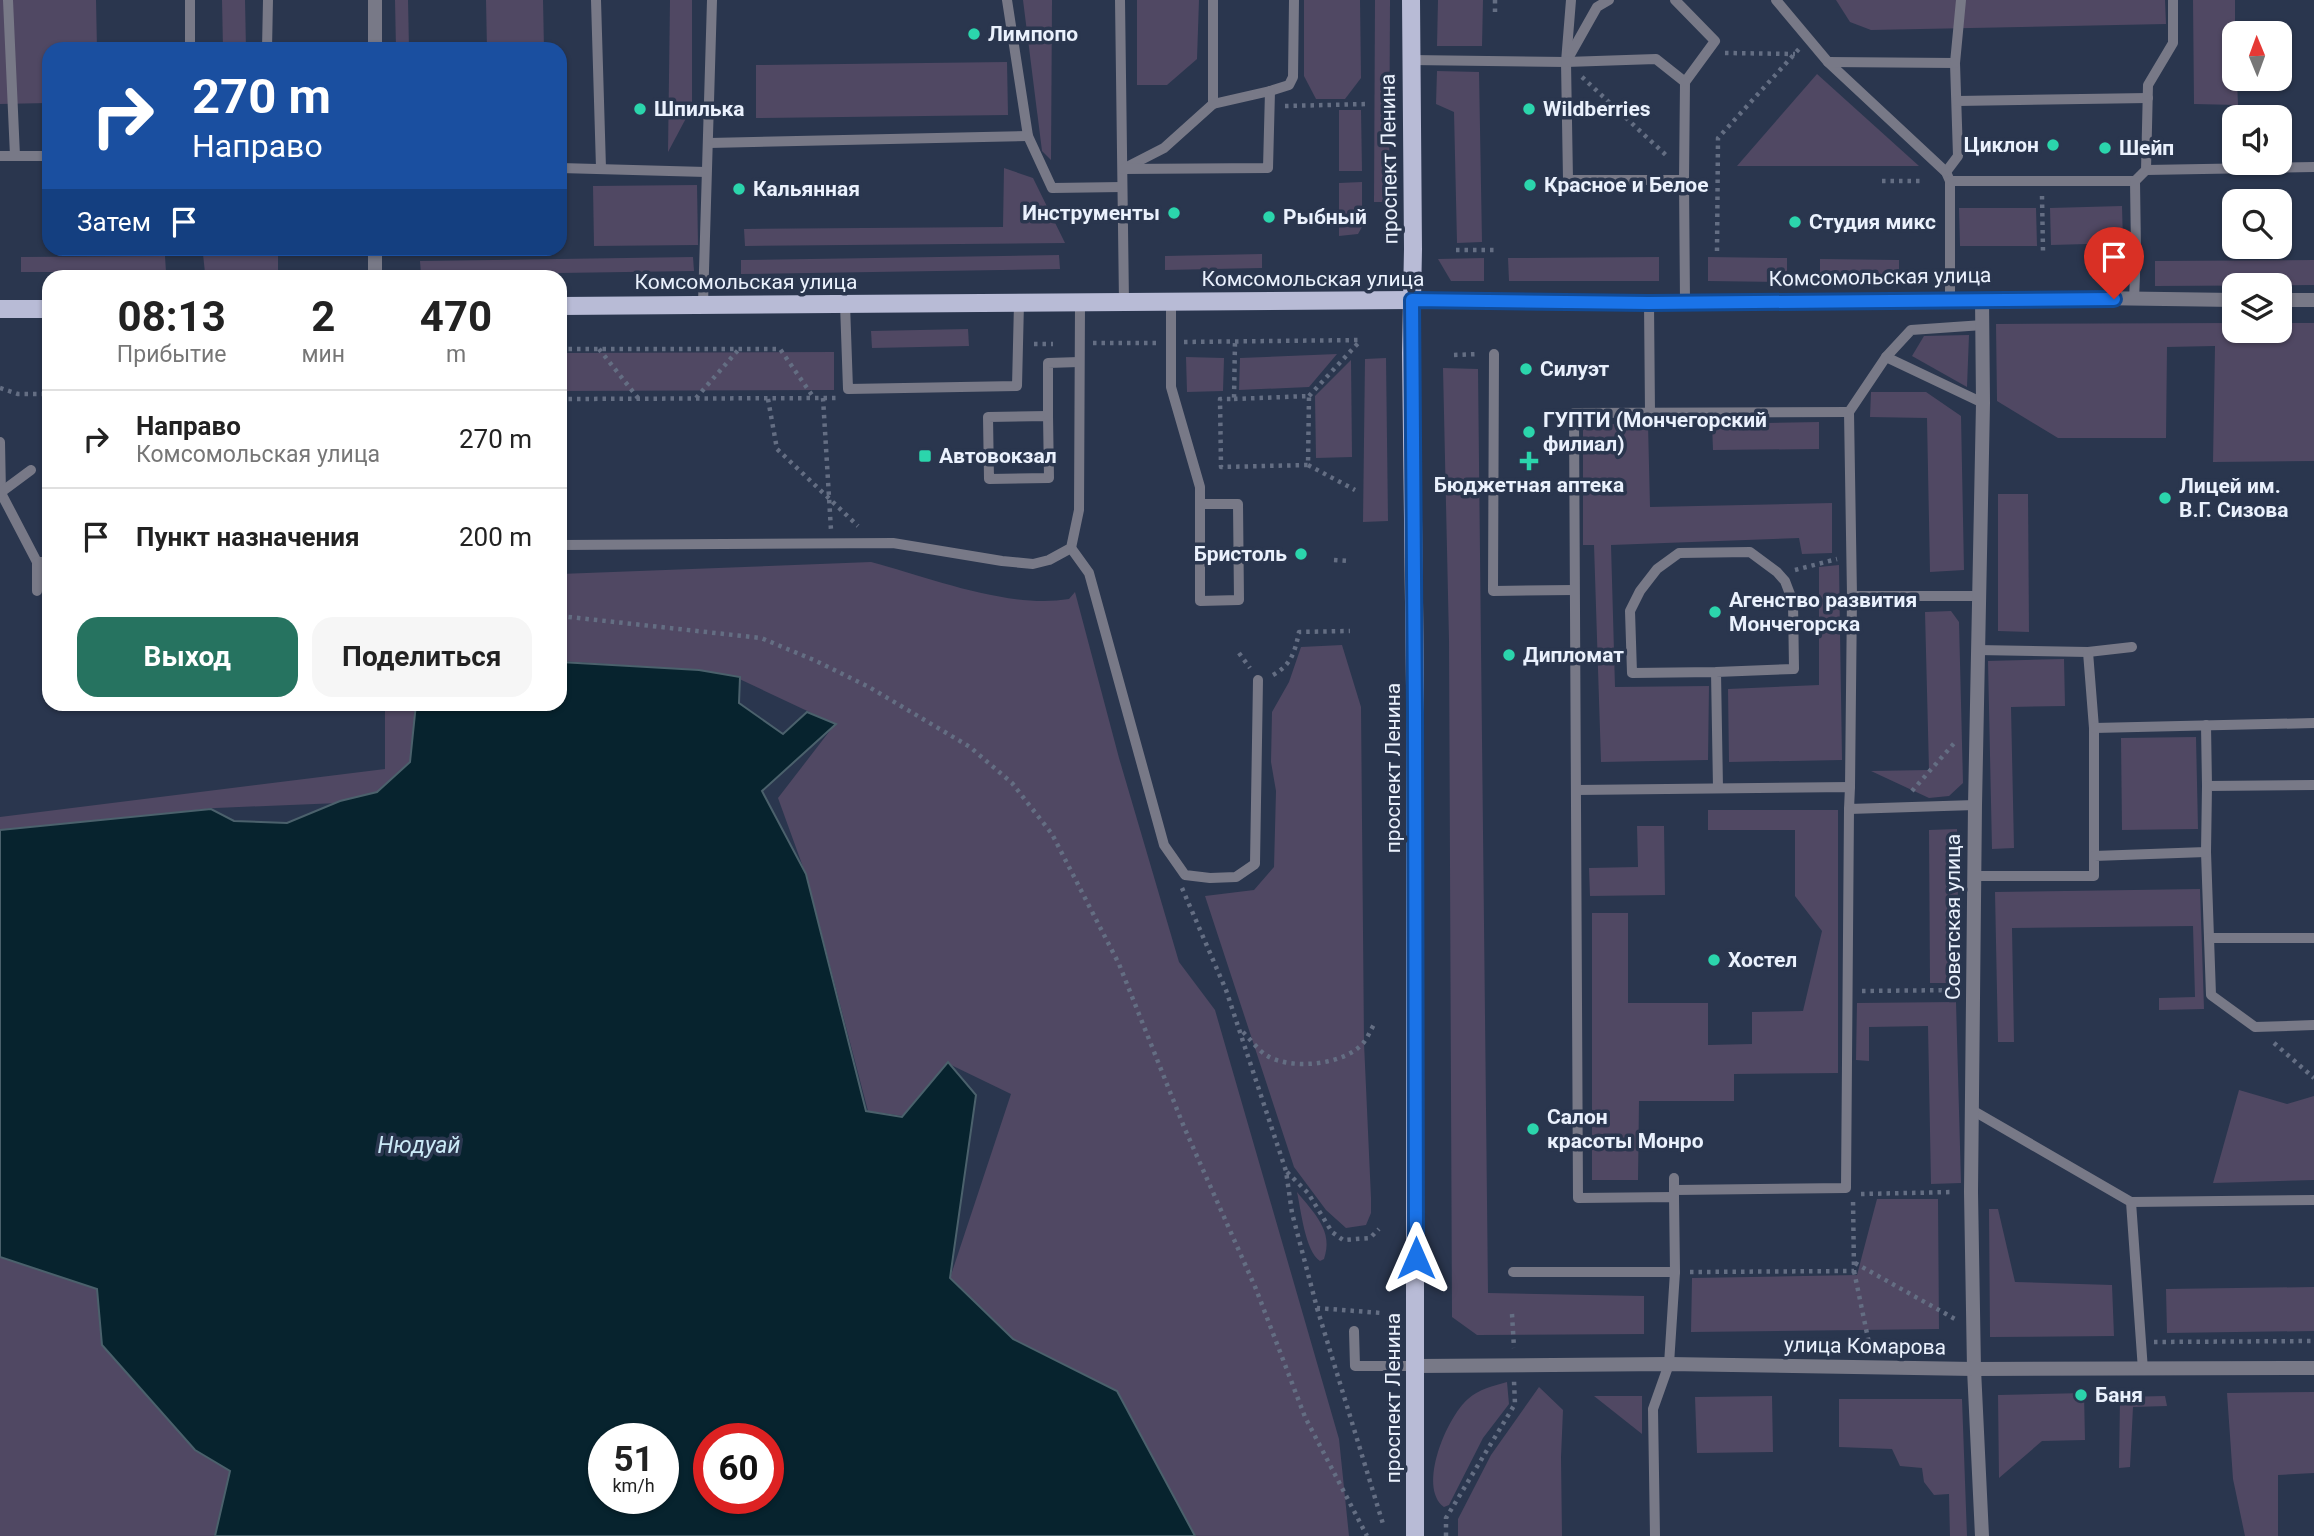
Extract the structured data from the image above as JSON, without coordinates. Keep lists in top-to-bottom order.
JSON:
{
  "streets": {
    "main road": ["проспект Ленина", "Комсомольская улица"],
    "street": ["Советская улица", "улица Комарова"]
  },
  "crossings": [
    ["проспект Ленина", "Комсомольская улица"],
    ["проспект Ленина", "улица Комарова"],
    ["Комсомольская улица", "Советская улица"],
    ["Советская улица", "улица Комарова"]
  ],
  "water": ["Нюдуай"],
  "places": {
    "other": [
      "Лимпопо",
      "Шпилька",
      "Wildberries",
      "Циклон",
      "Шейп",
      "Красное и Белое",
      "Кальянная",
      "Инструменты",
      "Рыбный",
      "Студия микс",
      "Силуэт",
      "ГУПТИ (Мончегорский филиал)",
      "Лицей им. В.Г. Сизова",
      "Бристоль",
      "Агенство развития Мончегорска",
      "Дипломат",
      "Хостел",
      "Салон красоты Монро",
      "Баня"
    ],
    "transit": ["Автовокзал"],
    "health": ["Бюджетная аптека"]
  },
  "north": "top",
  "page": {
    "turn": ["270 m", "Направо"],
    "then": "Затем",
    "eta": [
      "08:13",
      "Прибытие",
      "2",
      "мин",
      "470",
      "m"
    ],
    "list": [
      {
        "name": "Направо",
        "note": "Комсомольская улица",
        "value": "270 m"
      },
      {
        "name": "Пункт назначения",
        "value": "200 m"
      }
    ],
    "buttons": ["Выход", "Поделиться"],
    "speed": "51 km/h",
    "limit": "60"
  }
}
